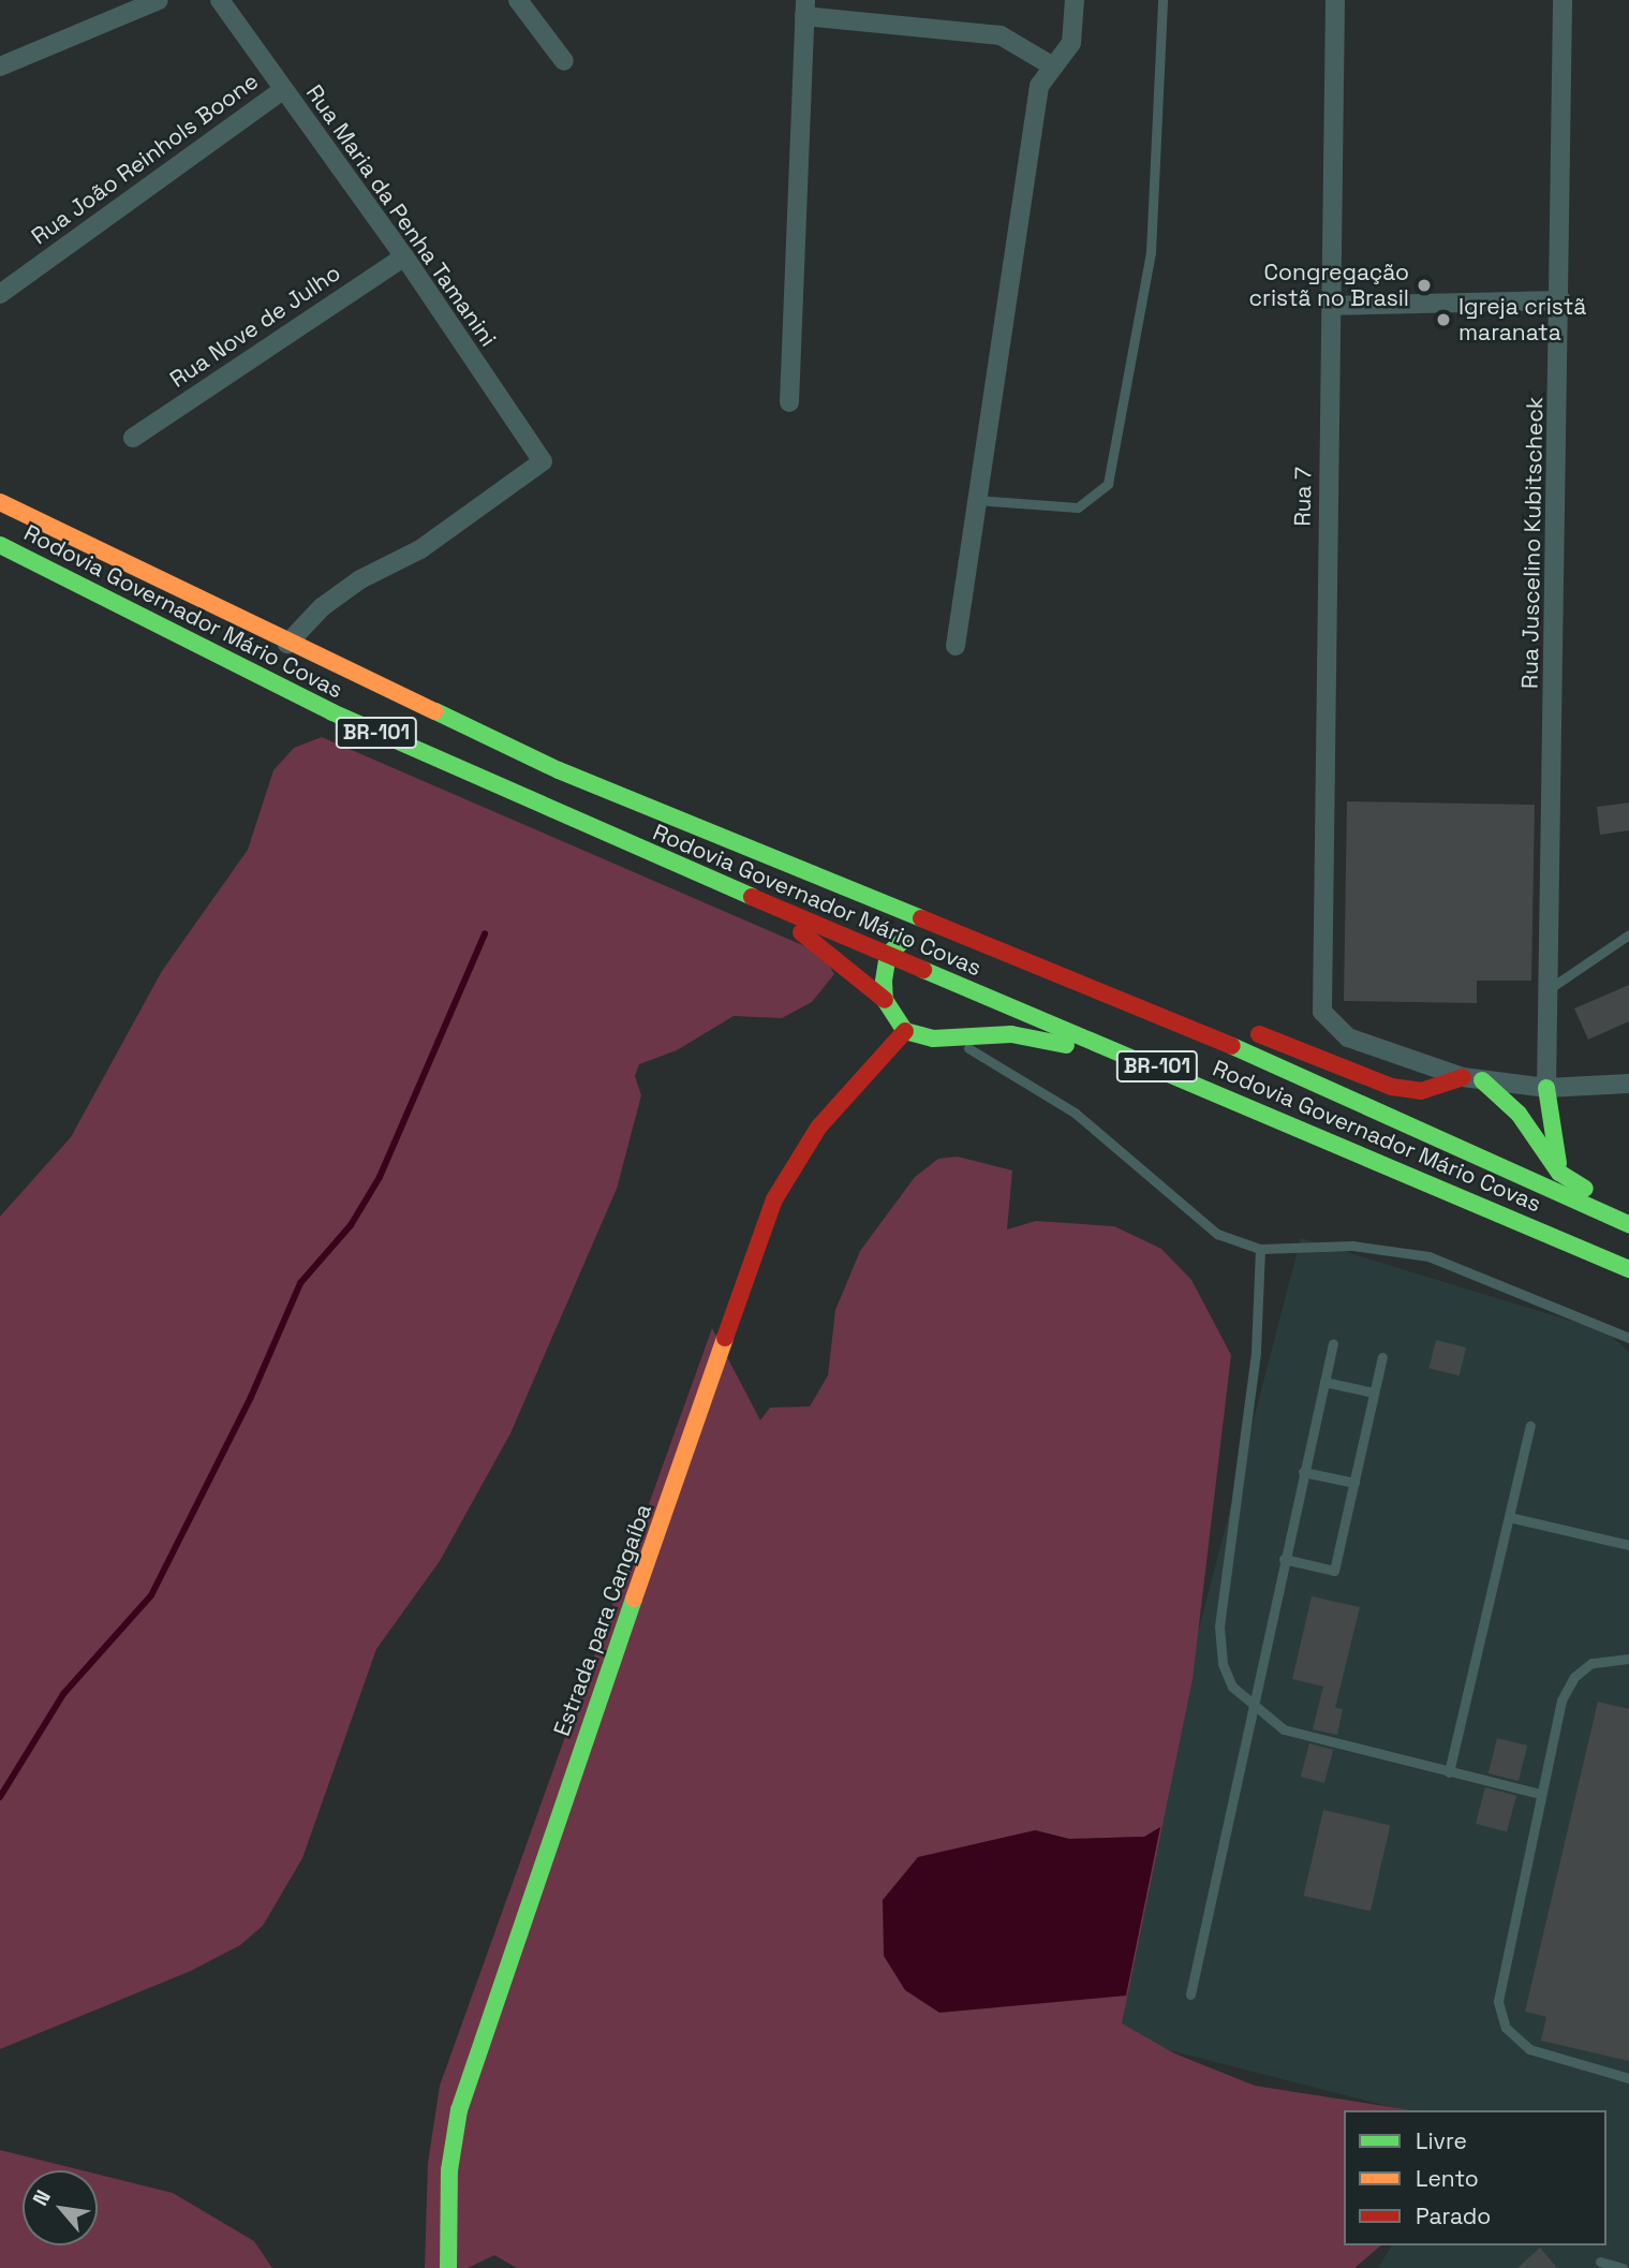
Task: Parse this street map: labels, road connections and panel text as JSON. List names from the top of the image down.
{
  "streets": {
    "main road": ["Rodovia Governador Mário Covas", "BR-101", "Estrada para Cangaíba"],
    "street": [
      "Rua João Reinhols Boone",
      "Rua Maria da Penha Tamanini",
      "Rua Nove de Julho",
      "Rua 7",
      "Rua Juscelino Kubitscheck"
    ]
  },
  "crossings": [
    ["Rua João Reinhols Boone", "Rua Maria da Penha Tamanini"],
    ["Rua Maria da Penha Tamanini", "Rua Nove de Julho"],
    ["Rua Maria da Penha Tamanini", "Rodovia Governador Mário Covas"]
  ],
  "places": ["Congregação cristã no Brasil", "Igreja cristã maranata"],
  "legend": ["Livre", "Lento", "Parado"],
  "north": "top left"
}
